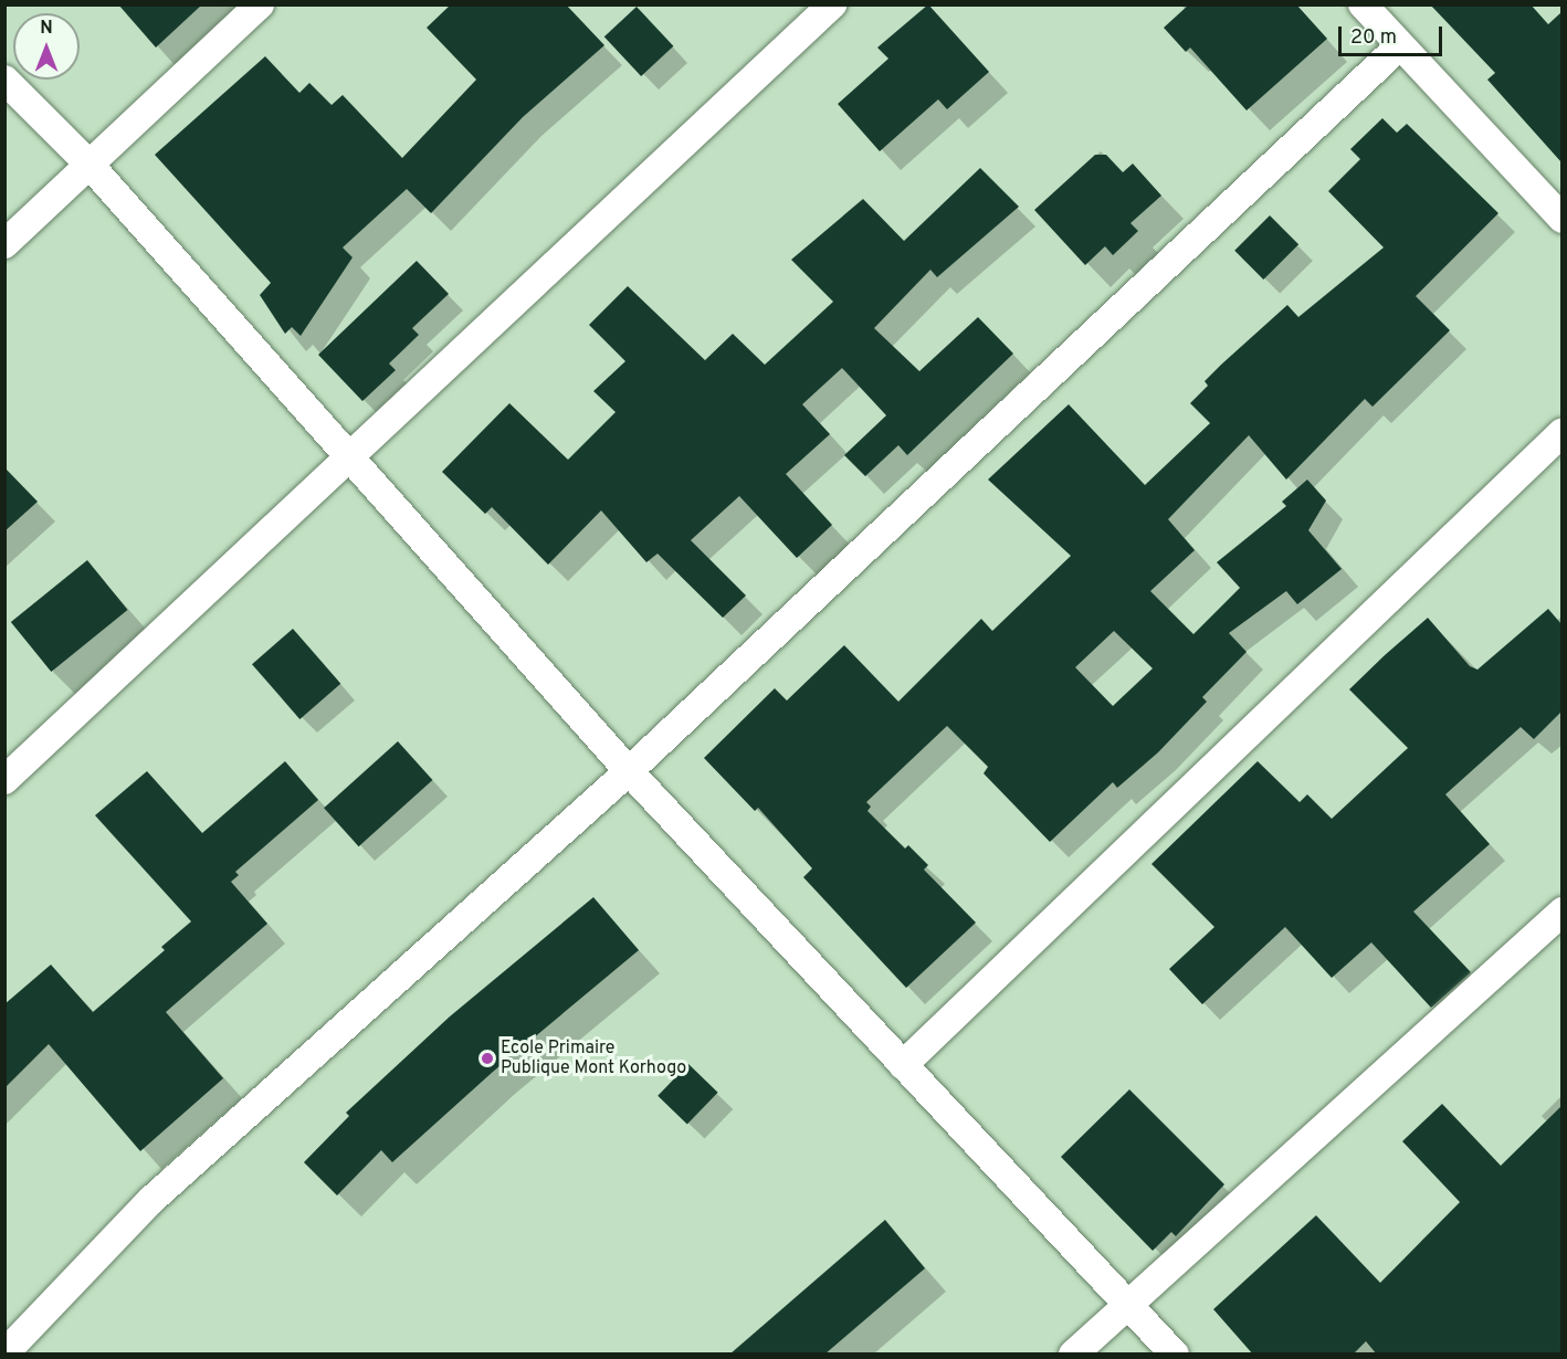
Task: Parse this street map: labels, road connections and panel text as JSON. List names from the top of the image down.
{
  "places": ["Ecole Primaire Publique Mont Korhogo"],
  "scale_bar": "20 m",
  "north": "top"
}
